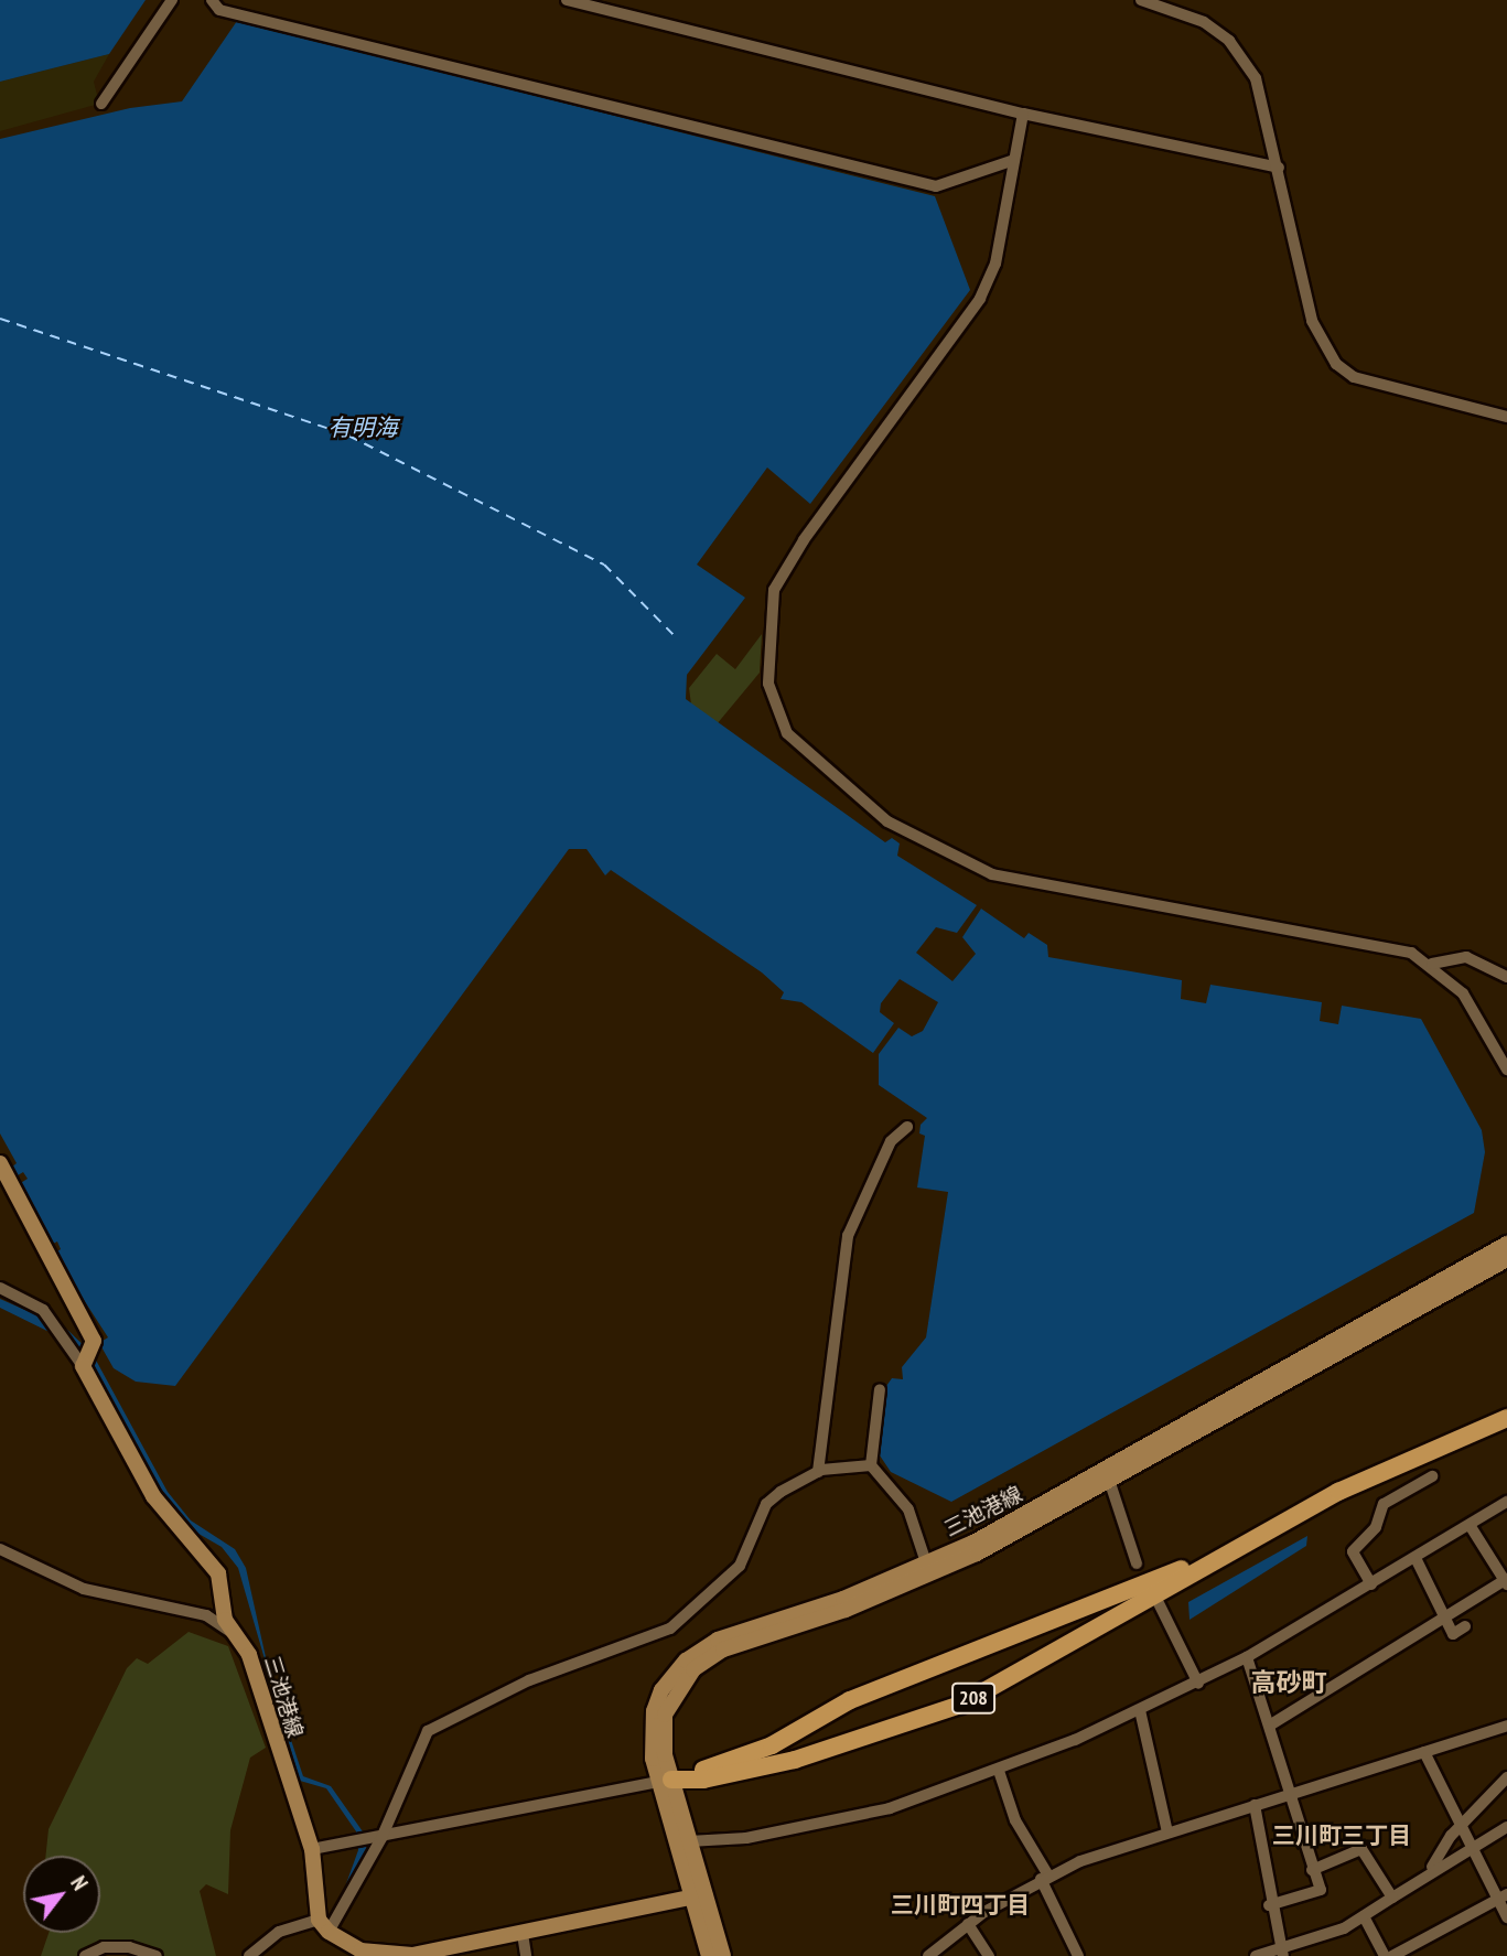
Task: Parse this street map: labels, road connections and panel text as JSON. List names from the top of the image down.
{
  "streets": {
    "highway": ["208"],
    "main road": ["三池港線"]
  },
  "crossings": [
    ["三池港線", "208"]
  ],
  "districts": ["高砂町", "三川町三丁目", "三川町四丁目"],
  "water": ["有明海"],
  "north": "top right"
}
